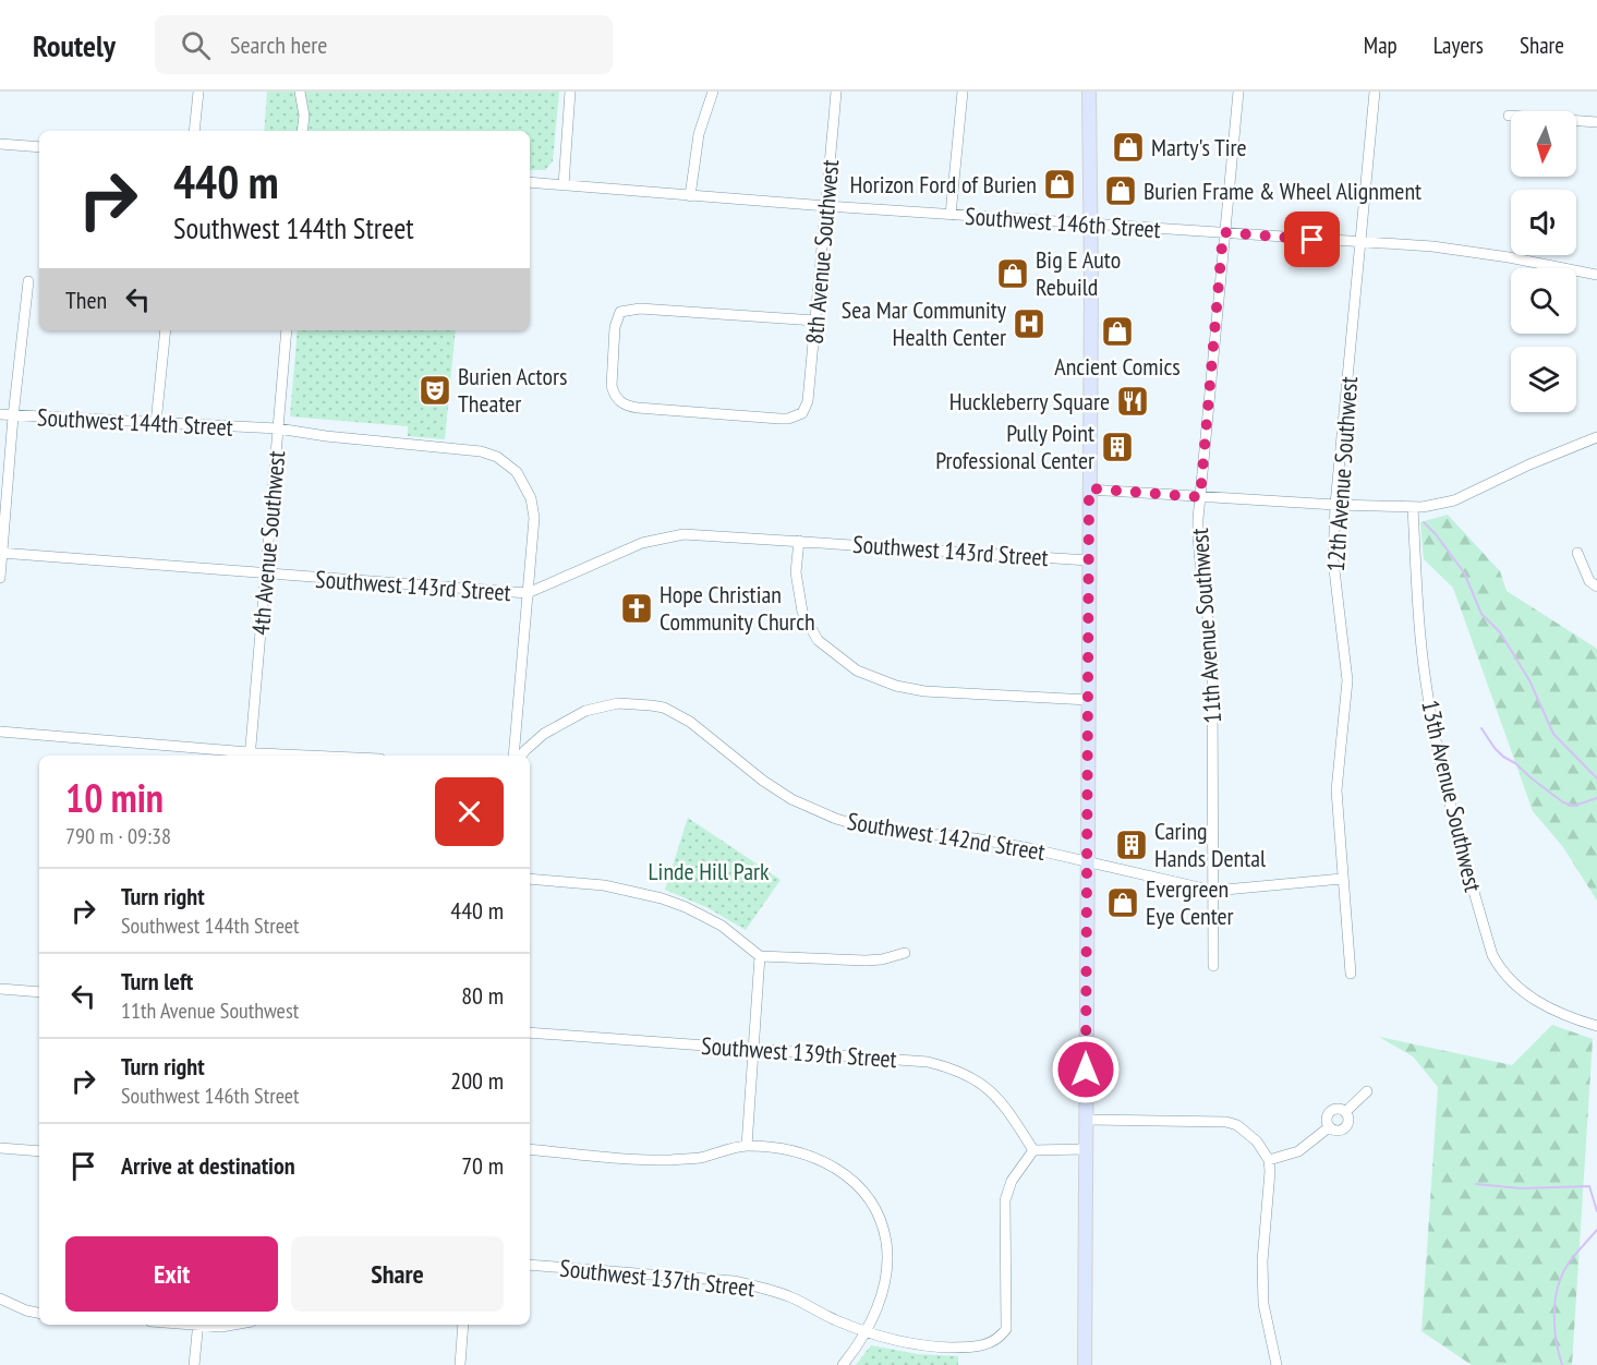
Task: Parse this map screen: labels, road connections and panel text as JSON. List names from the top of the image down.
{
  "streets": {
    "street": [
      "Southwest 146th Street",
      "8th Avenue Southwest",
      "Southwest 144th Street",
      "12th Avenue Southwest",
      "4th Avenue Southwest",
      "Southwest 143rd Street",
      "11th Avenue Southwest",
      "13th Avenue Southwest",
      "Southwest 142nd Street",
      "Southwest 139th Street",
      "Southwest 137th Street"
    ]
  },
  "crossings": [
    ["Southwest 146th Street", "8th Avenue Southwest"],
    ["Southwest 146th Street", "12th Avenue Southwest"],
    ["Southwest 146th Street", "11th Avenue Southwest"],
    ["Southwest 144th Street", "4th Avenue Southwest"],
    ["Southwest 144th Street", "Southwest 143rd Street"],
    ["12th Avenue Southwest", "Southwest 142nd Street"],
    ["4th Avenue Southwest", "Southwest 143rd Street"],
    ["11th Avenue Southwest", "Southwest 142nd Street"],
    ["Southwest 139th Street", "Southwest 137th Street"]
  ],
  "parks": ["Linde Hill Park"],
  "places": {
    "shop": [
      "Marty's Tire",
      "Horizon Ford of Burien",
      "Burien Frame & Wheel Alignment",
      "Big E Auto Rebuild",
      "Ancient Comics",
      "Evergreen Eye Center"
    ],
    "hospital": ["Sea Mar Community Health Center"],
    "theatre": ["Burien Actors Theater"],
    "restaurant": ["Huckleberry Square"],
    "building": ["Pully Point Professional Center", "Caring Hands Dental"],
    "church": ["Hope Christian Community Church"]
  },
  "north": "bottom",
  "page": {
    "header": "Routely",
    "search": "Search here",
    "nav": ["Map", "Layers", "Share"],
    "turn": ["440 m", "Southwest 144th Street"],
    "then": "Then",
    "heading": ["10 min", "790 m · 09:38"],
    "list": [
      {
        "name": "Turn right",
        "note": "Southwest 144th Street",
        "value": "440 m"
      },
      {
        "name": "Turn left",
        "note": "11th Avenue Southwest",
        "value": "80 m"
      },
      {
        "name": "Turn right",
        "note": "Southwest 146th Street",
        "value": "200 m"
      },
      {
        "name": "Arrive at destination",
        "value": "70 m"
      }
    ],
    "buttons": ["Exit", "Share"]
  }
}
